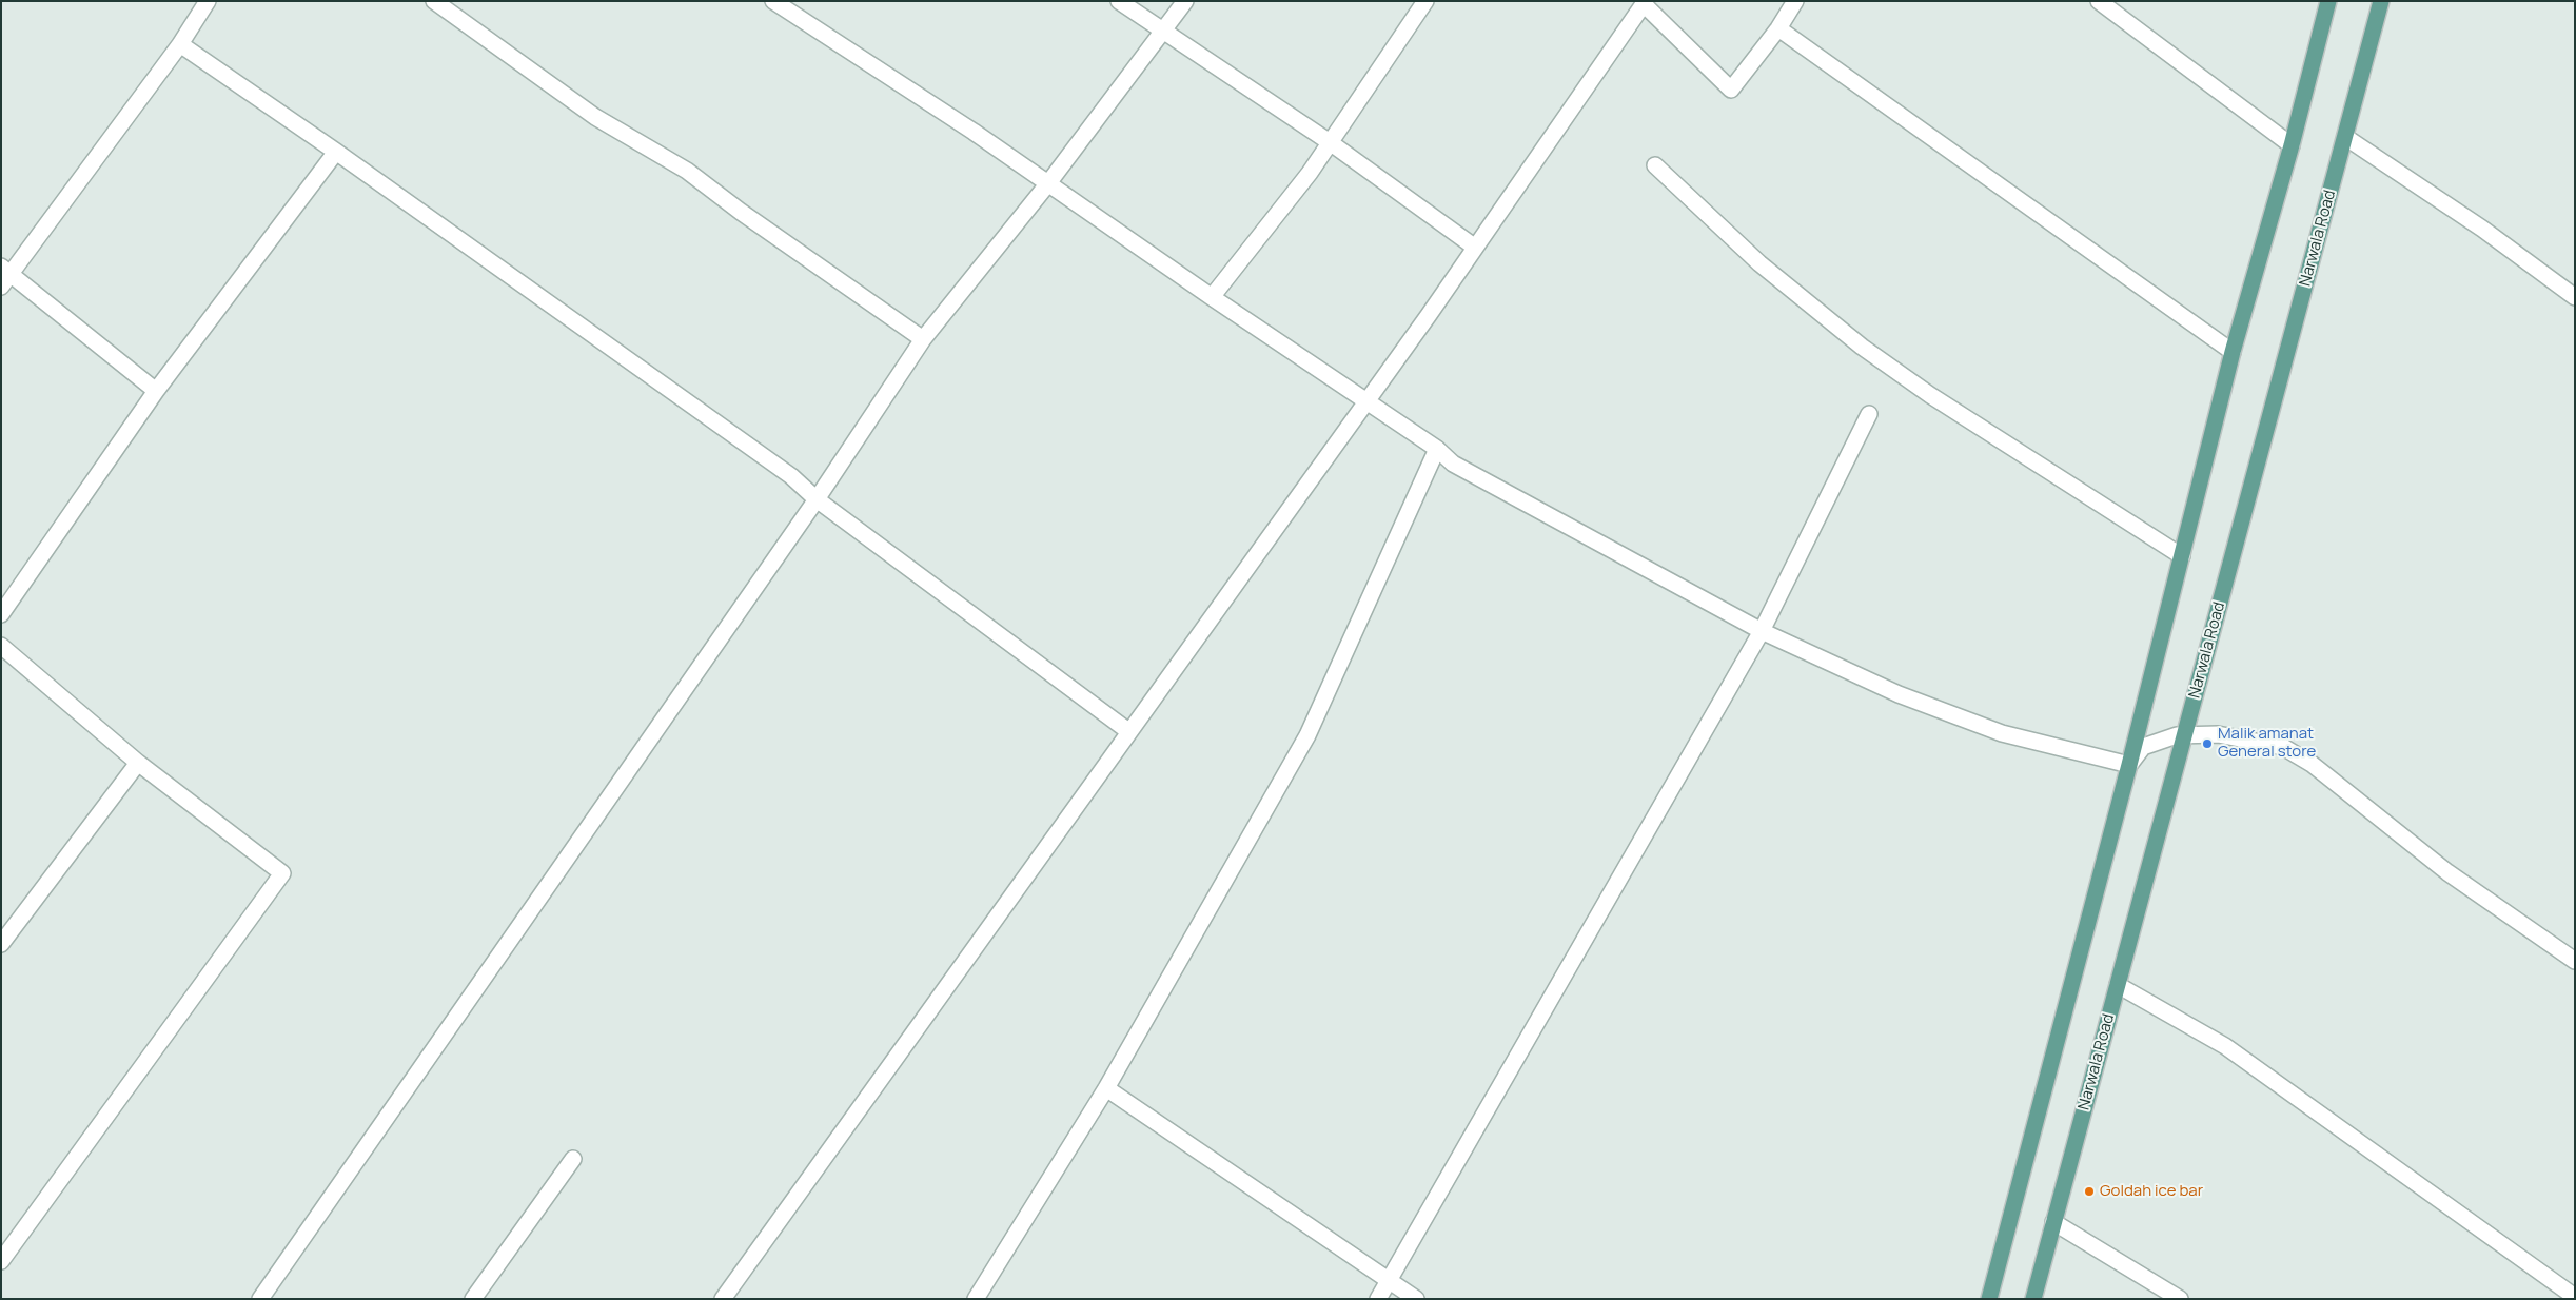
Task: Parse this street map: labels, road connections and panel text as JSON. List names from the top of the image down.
{
  "streets": {
    "main road": ["Narwala Road"]
  },
  "places": ["Malik amanat General store", "Goldah ice bar"]
}
